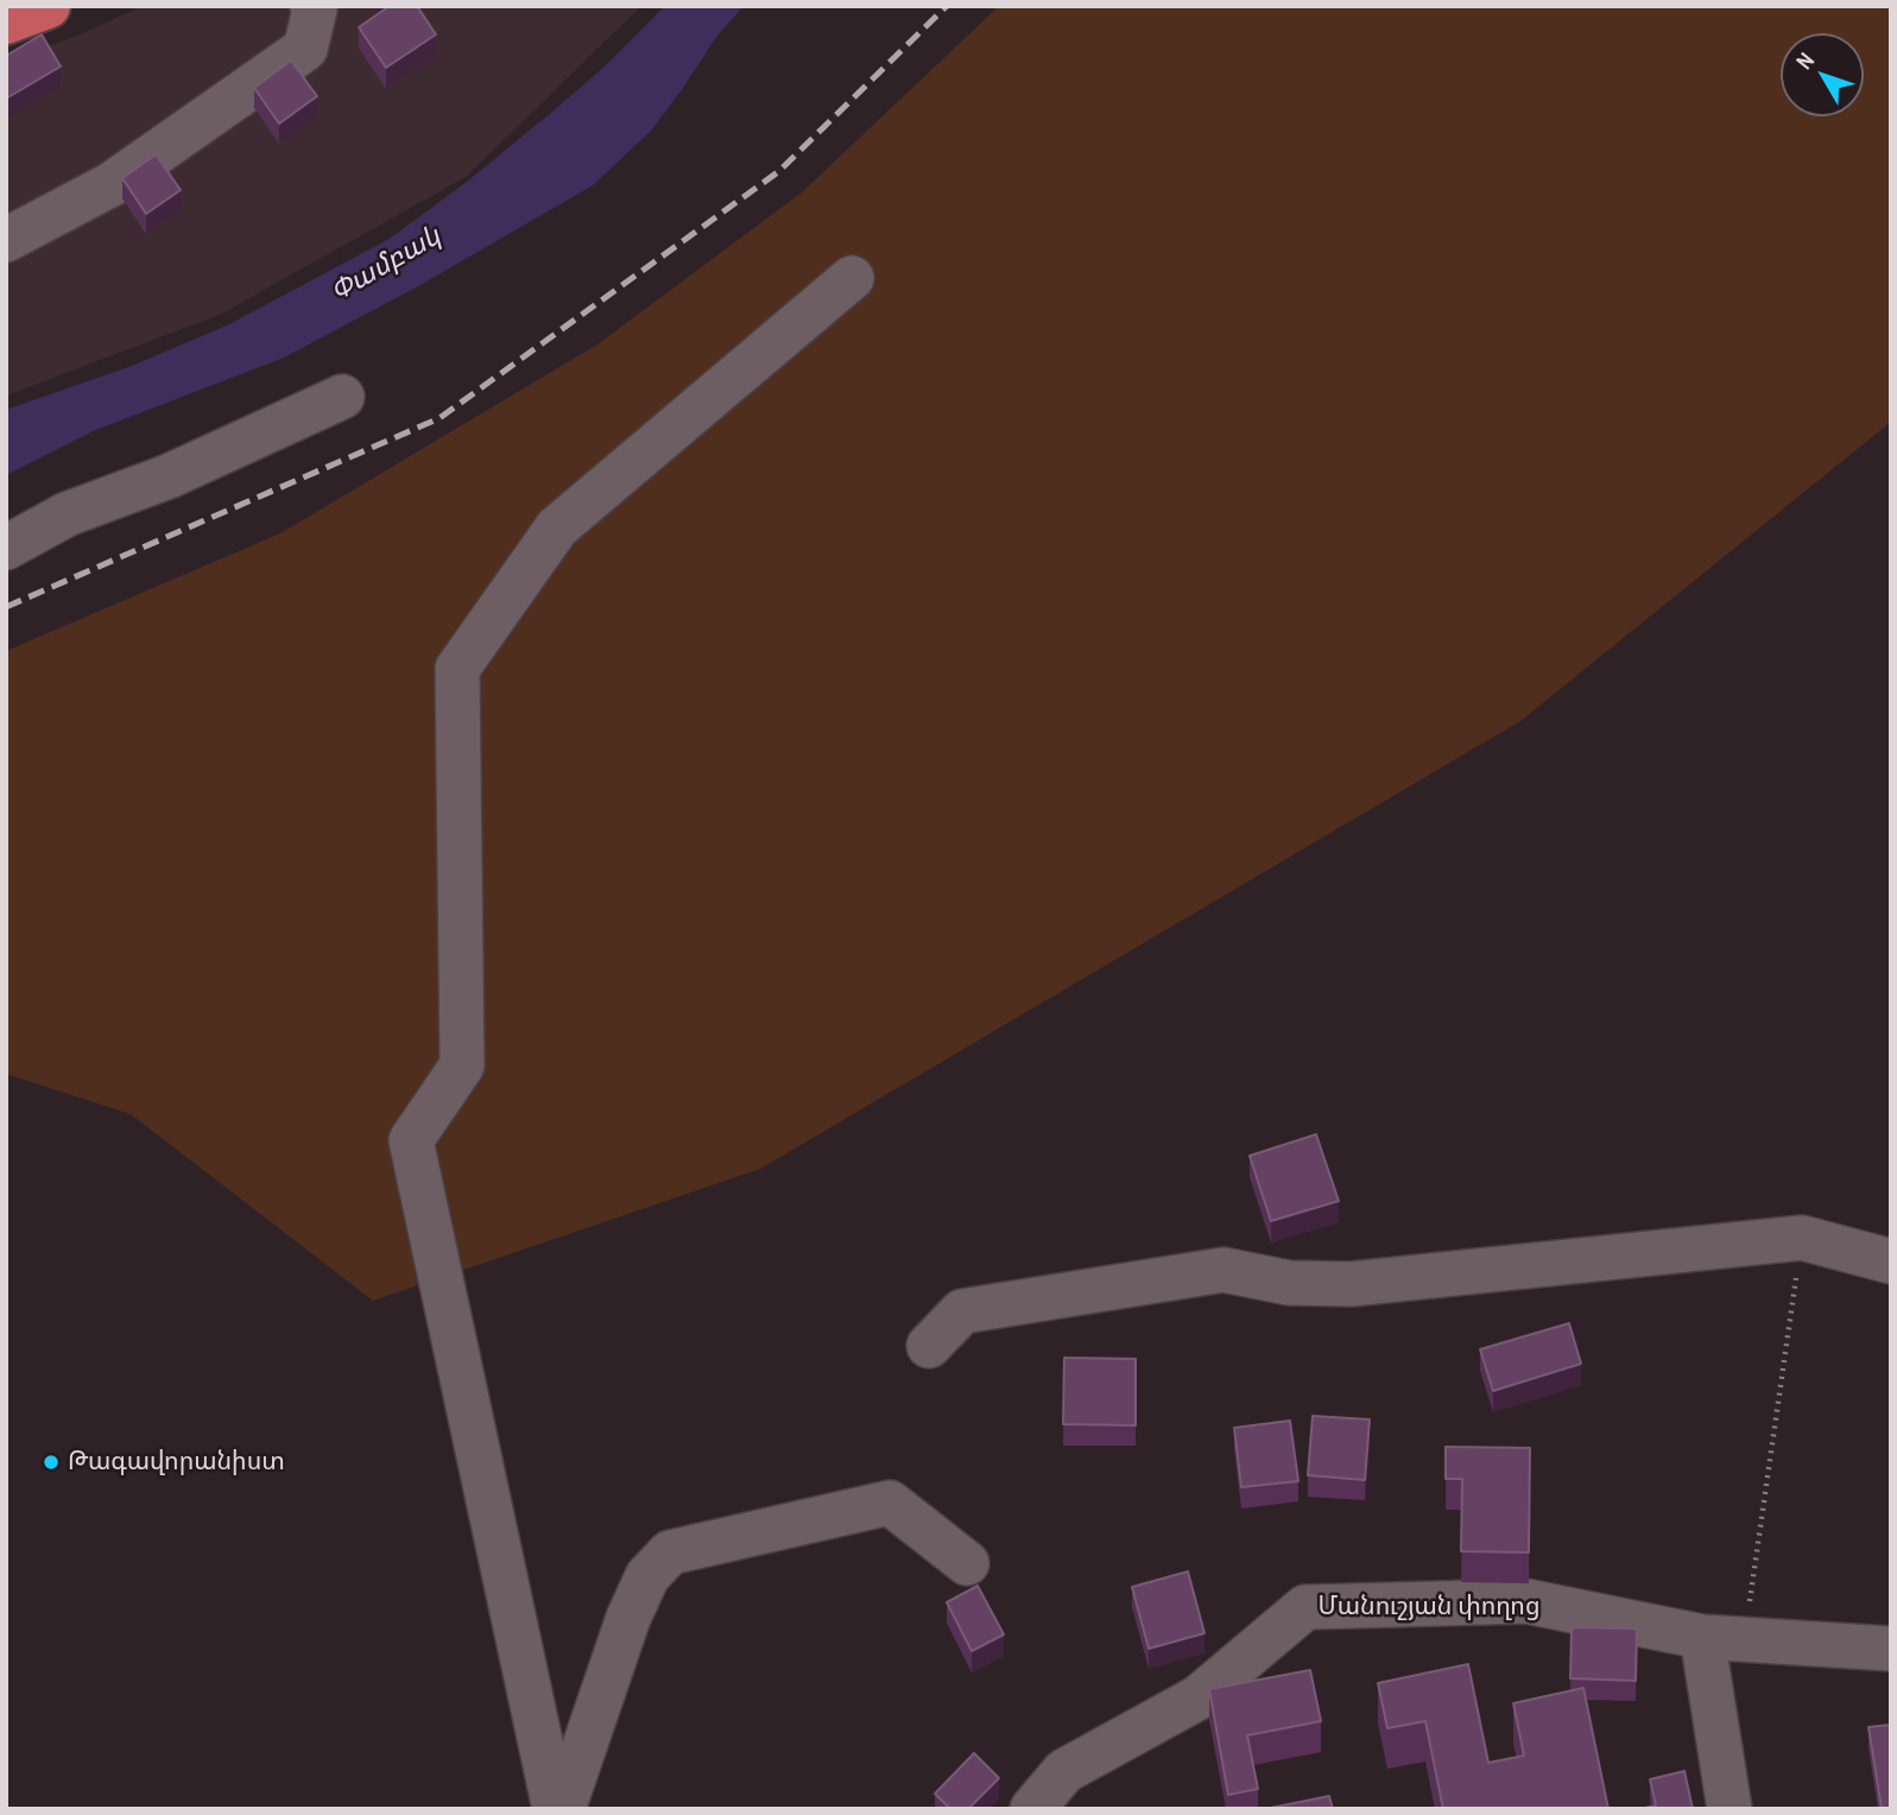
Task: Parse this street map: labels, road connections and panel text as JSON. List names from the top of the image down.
{
  "streets": {
    "street": ["Մանուշյան փողոց"]
  },
  "water": ["Փամբակ"],
  "places": ["Թագավորանիստ"],
  "north": "top left"
}
